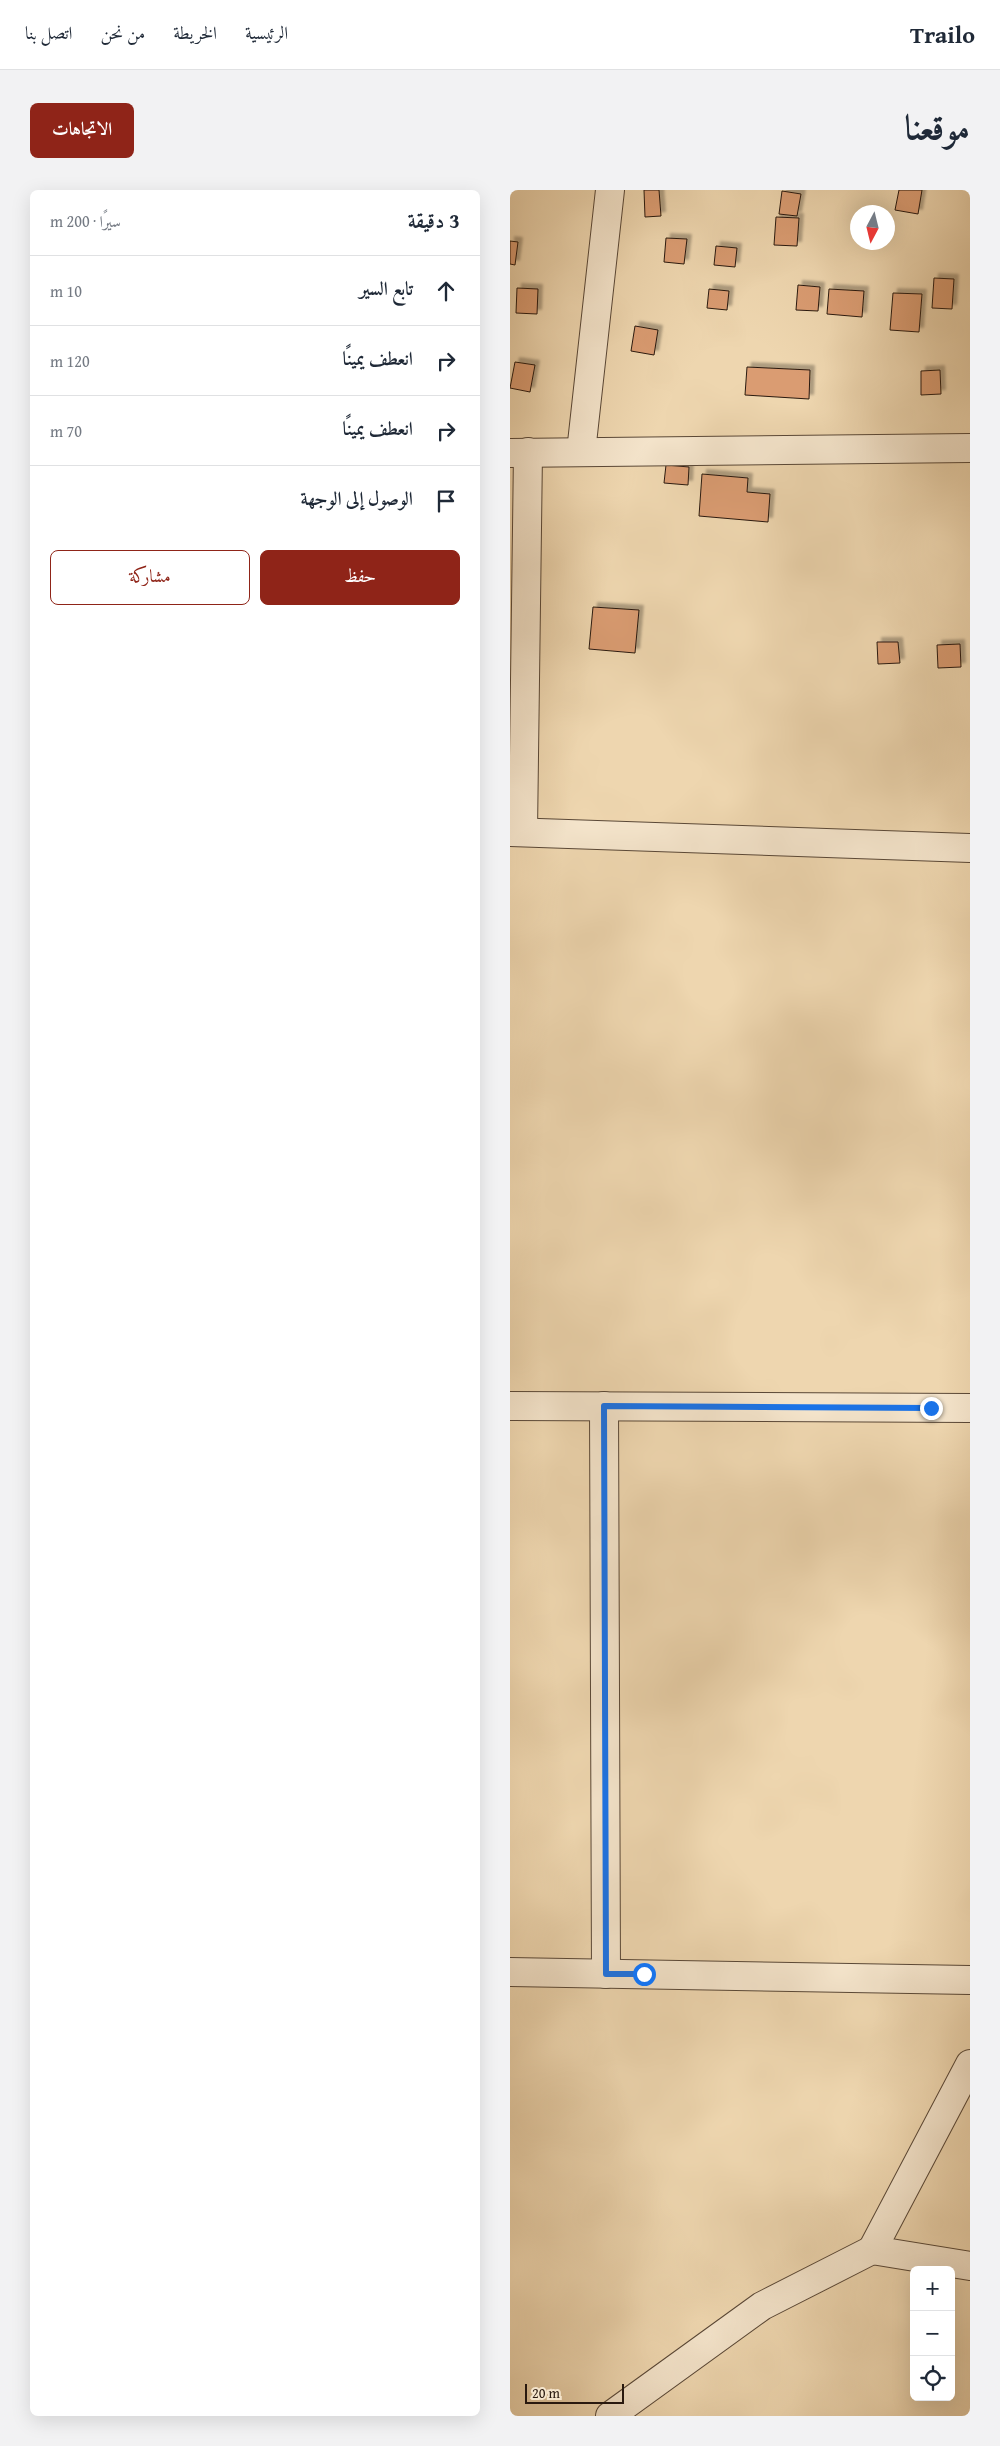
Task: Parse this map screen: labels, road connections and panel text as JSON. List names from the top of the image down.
{
  "scale_bar": "20 m",
  "north": "bottom",
  "page": {
    "header": "Trailo",
    "nav": [
      "الرئيسية",
      "الخريطة",
      "من نحن",
      "اتصل بنا"
    ],
    "title": "موقعنا",
    "buttons": [
      "الاتجاهات",
      ["حفظ", "مشاركة"]
    ],
    "heading": ["3 دقيقة", "سيرًا · 200 m"],
    "list": [
      ["تابع السير", "10 m"],
      ["انعطف يمينًا", "120 m"],
      ["انعطف يمينًا", "70 m"],
      "الوصول إلى الوجهة"
    ],
    "map_buttons": ["+", "−"],
    "scale": "20 m"
  }
}
